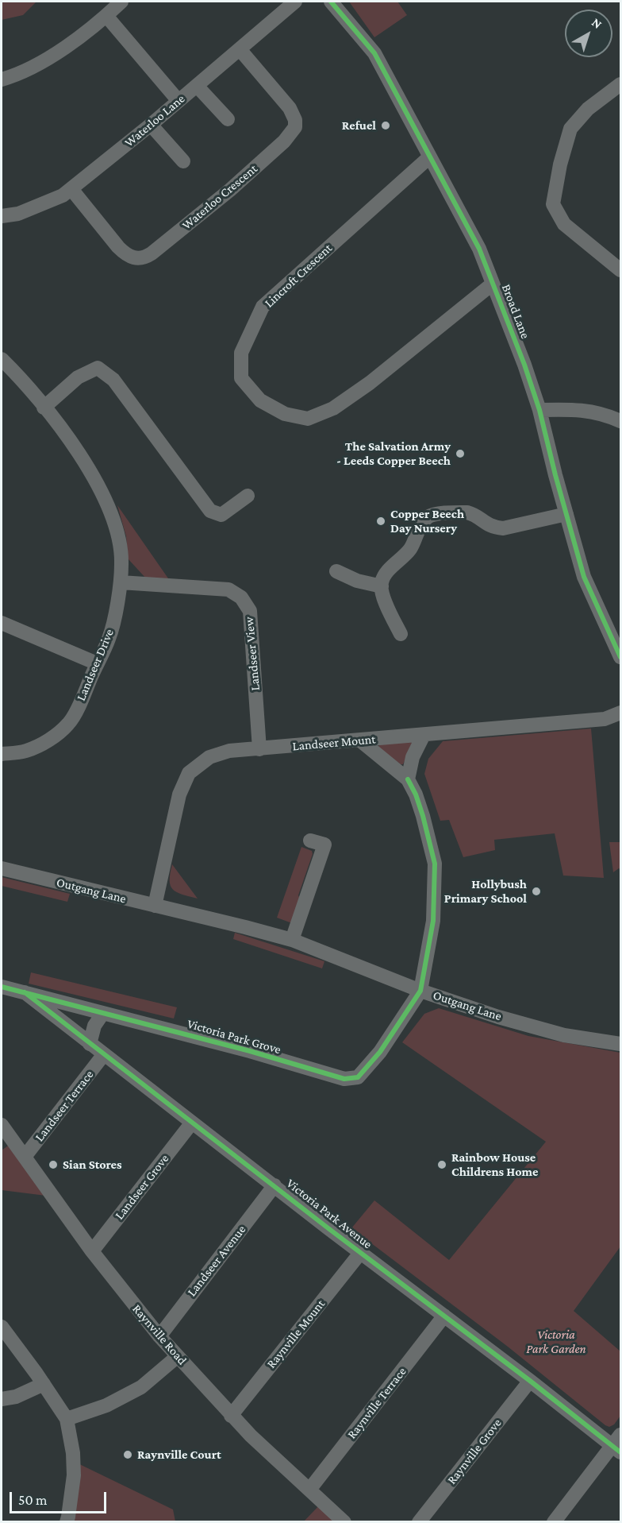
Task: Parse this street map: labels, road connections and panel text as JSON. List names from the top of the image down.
{
  "streets": {
    "street": [
      "Waterloo Lane",
      "Waterloo Crescent",
      "Lincroft Crescent",
      "Broad Lane",
      "Landseer View",
      "Landseer Drive",
      "Landseer Mount",
      "Outgang Lane",
      "Victoria Park Grove",
      "Landseer Terrace",
      "Landseer Grove",
      "Victoria Park Avenue",
      "Landseer Avenue",
      "Raynville Mount",
      "Raynville Road",
      "Raynville Terrace",
      "Raynville Grove"
    ]
  },
  "crossings": [
    ["Waterloo Lane", "Waterloo Crescent"],
    ["Lincroft Crescent", "Broad Lane"],
    ["Landseer View", "Landseer Drive"],
    ["Landseer View", "Landseer Mount"],
    ["Landseer Mount", "Outgang Lane"],
    ["Outgang Lane", "Victoria Park Grove"],
    ["Victoria Park Grove", "Victoria Park Avenue"],
    ["Landseer Terrace", "Victoria Park Avenue"],
    ["Landseer Terrace", "Raynville Road"],
    ["Landseer Grove", "Victoria Park Avenue"],
    ["Landseer Grove", "Raynville Road"],
    ["Victoria Park Avenue", "Landseer Avenue"],
    ["Victoria Park Avenue", "Raynville Mount"],
    ["Victoria Park Avenue", "Raynville Terrace"],
    ["Victoria Park Avenue", "Raynville Grove"],
    ["Landseer Avenue", "Raynville Road"],
    ["Raynville Mount", "Raynville Road"],
    ["Raynville Road", "Raynville Terrace"]
  ],
  "parks": ["Victoria Park Garden"],
  "places": [
    "Refuel",
    "The Salvation Army - Leeds Copper Beech",
    "Copper Beech Day Nursery",
    "Hollybush Primary School",
    "Sian Stores",
    "Rainbow House Childrens Home",
    "Raynville Court"
  ],
  "scale_bar": "50 m",
  "north": "top right"
}
